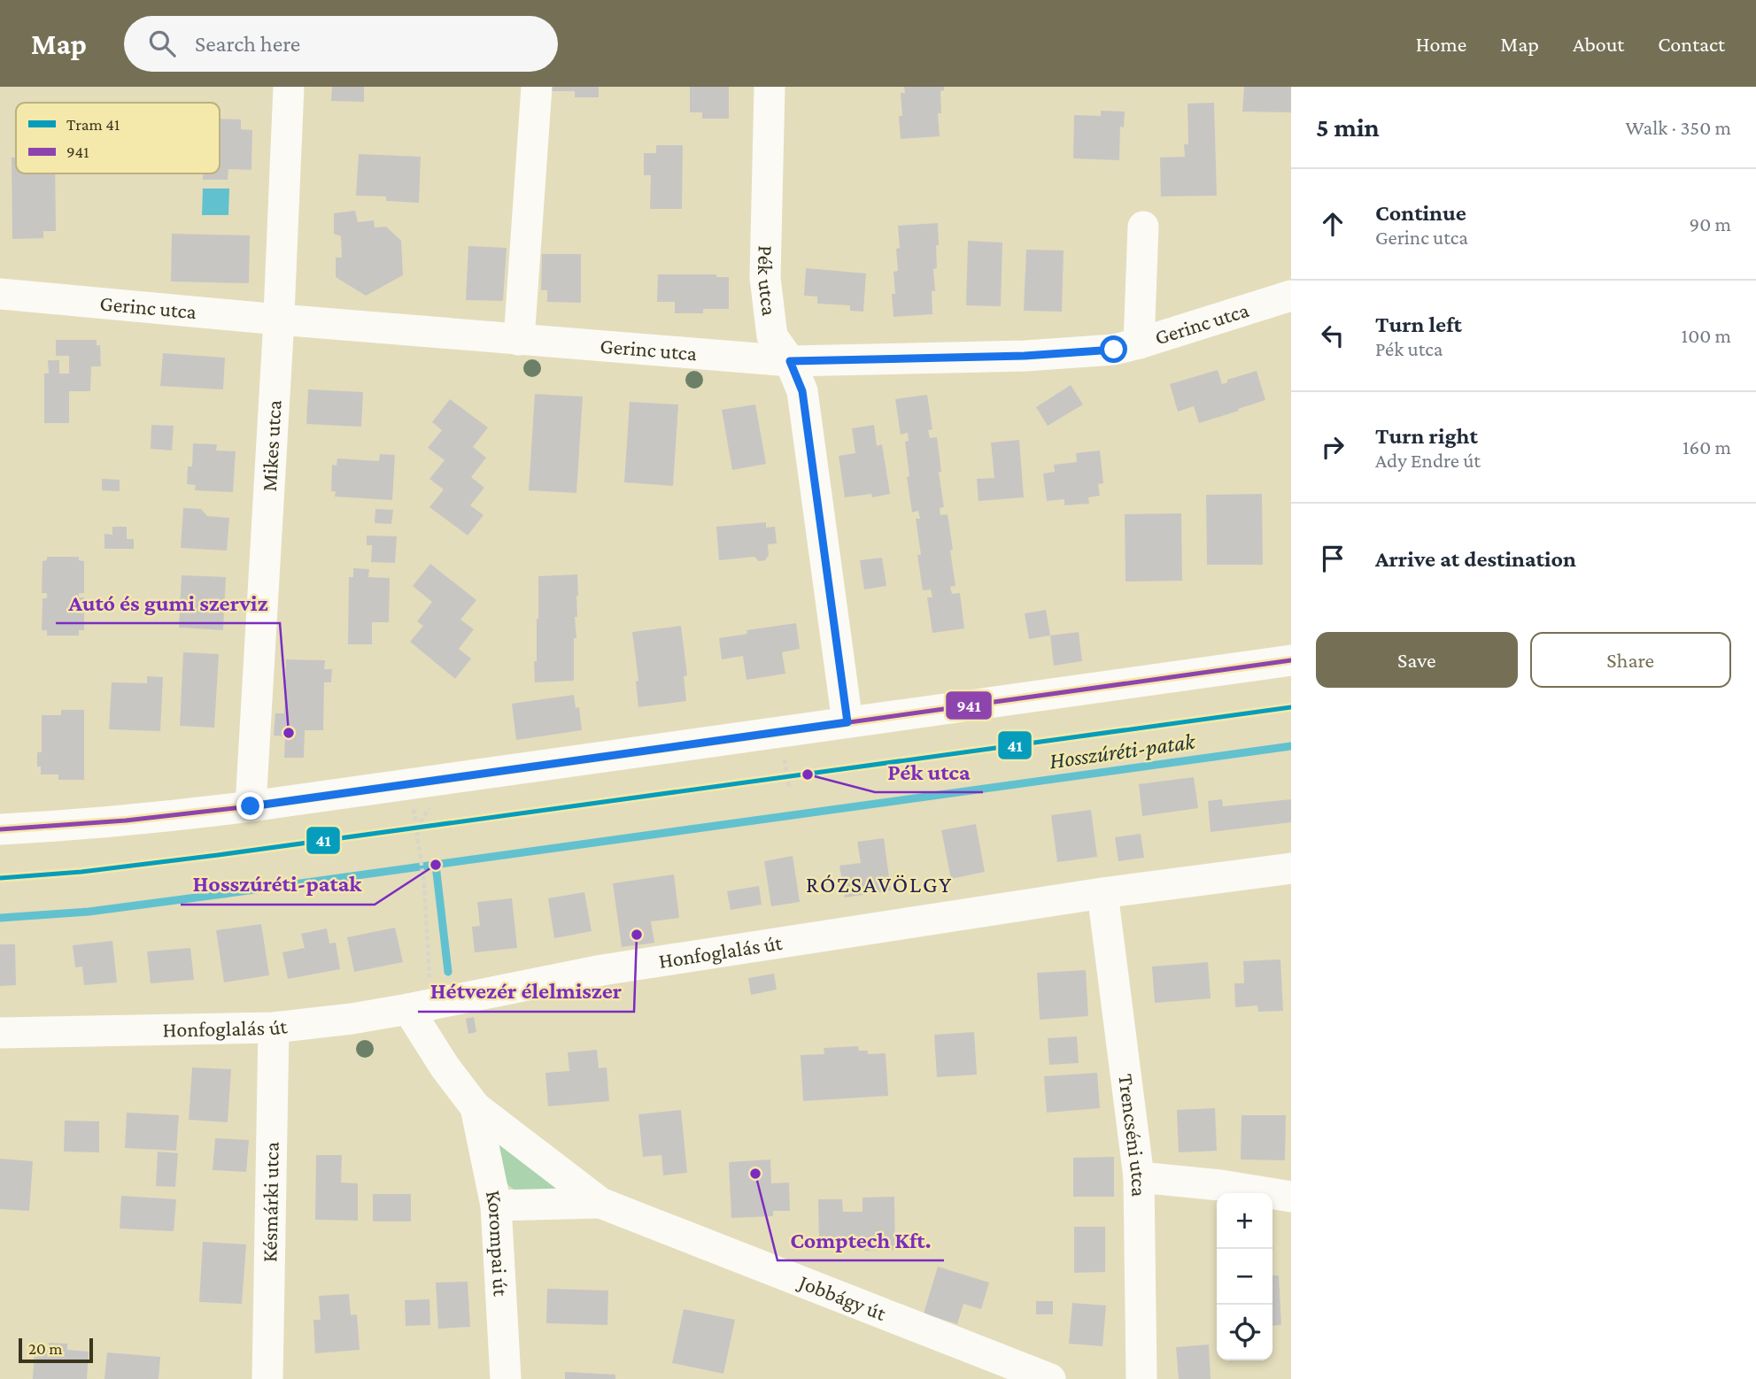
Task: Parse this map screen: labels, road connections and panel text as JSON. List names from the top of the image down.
{
  "streets": {
    "street": [
      "Pék utca",
      "Gerinc utca",
      "Mikes utca",
      "Honfoglalás út",
      "Trencséni utca",
      "Késmárki utca",
      "Korompai út",
      "Jobbágy út"
    ]
  },
  "crossings": [
    ["Pék utca", "Gerinc utca"],
    ["Gerinc utca", "Mikes utca"],
    ["Honfoglalás út", "Trencséni utca"],
    ["Honfoglalás út", "Késmárki utca"],
    ["Honfoglalás út", "Jobbágy út"],
    ["Korompai út", "Jobbágy út"]
  ],
  "districts": ["RÓZSAVÖLGY"],
  "water": ["Hosszúréti-patak"],
  "places": [
    "Autó és gumi szerviz",
    "Pék utca",
    "Hosszúréti-patak",
    "Hétvezér élelmiszer",
    "Comptech Kft."
  ],
  "lines": ["transit line 941", "tram line 41"],
  "legend": ["Tram 41", "941"],
  "scale_bar": "20 m",
  "page": {
    "header": "Map",
    "search": "Search here",
    "nav": [
      "Home",
      "Map",
      "About",
      "Contact"
    ],
    "heading": ["5 min", "Walk · 350 m"],
    "list": [
      ["Continue", "Gerinc utca", "90 m"],
      ["Turn left", "Pék utca", "100 m"],
      ["Turn right", "Ady Endre út", "160 m"],
      "Arrive at destination"
    ],
    "buttons": ["Save", "Share"],
    "map_buttons": ["+", "−"],
    "scale": "20 m"
  }
}
